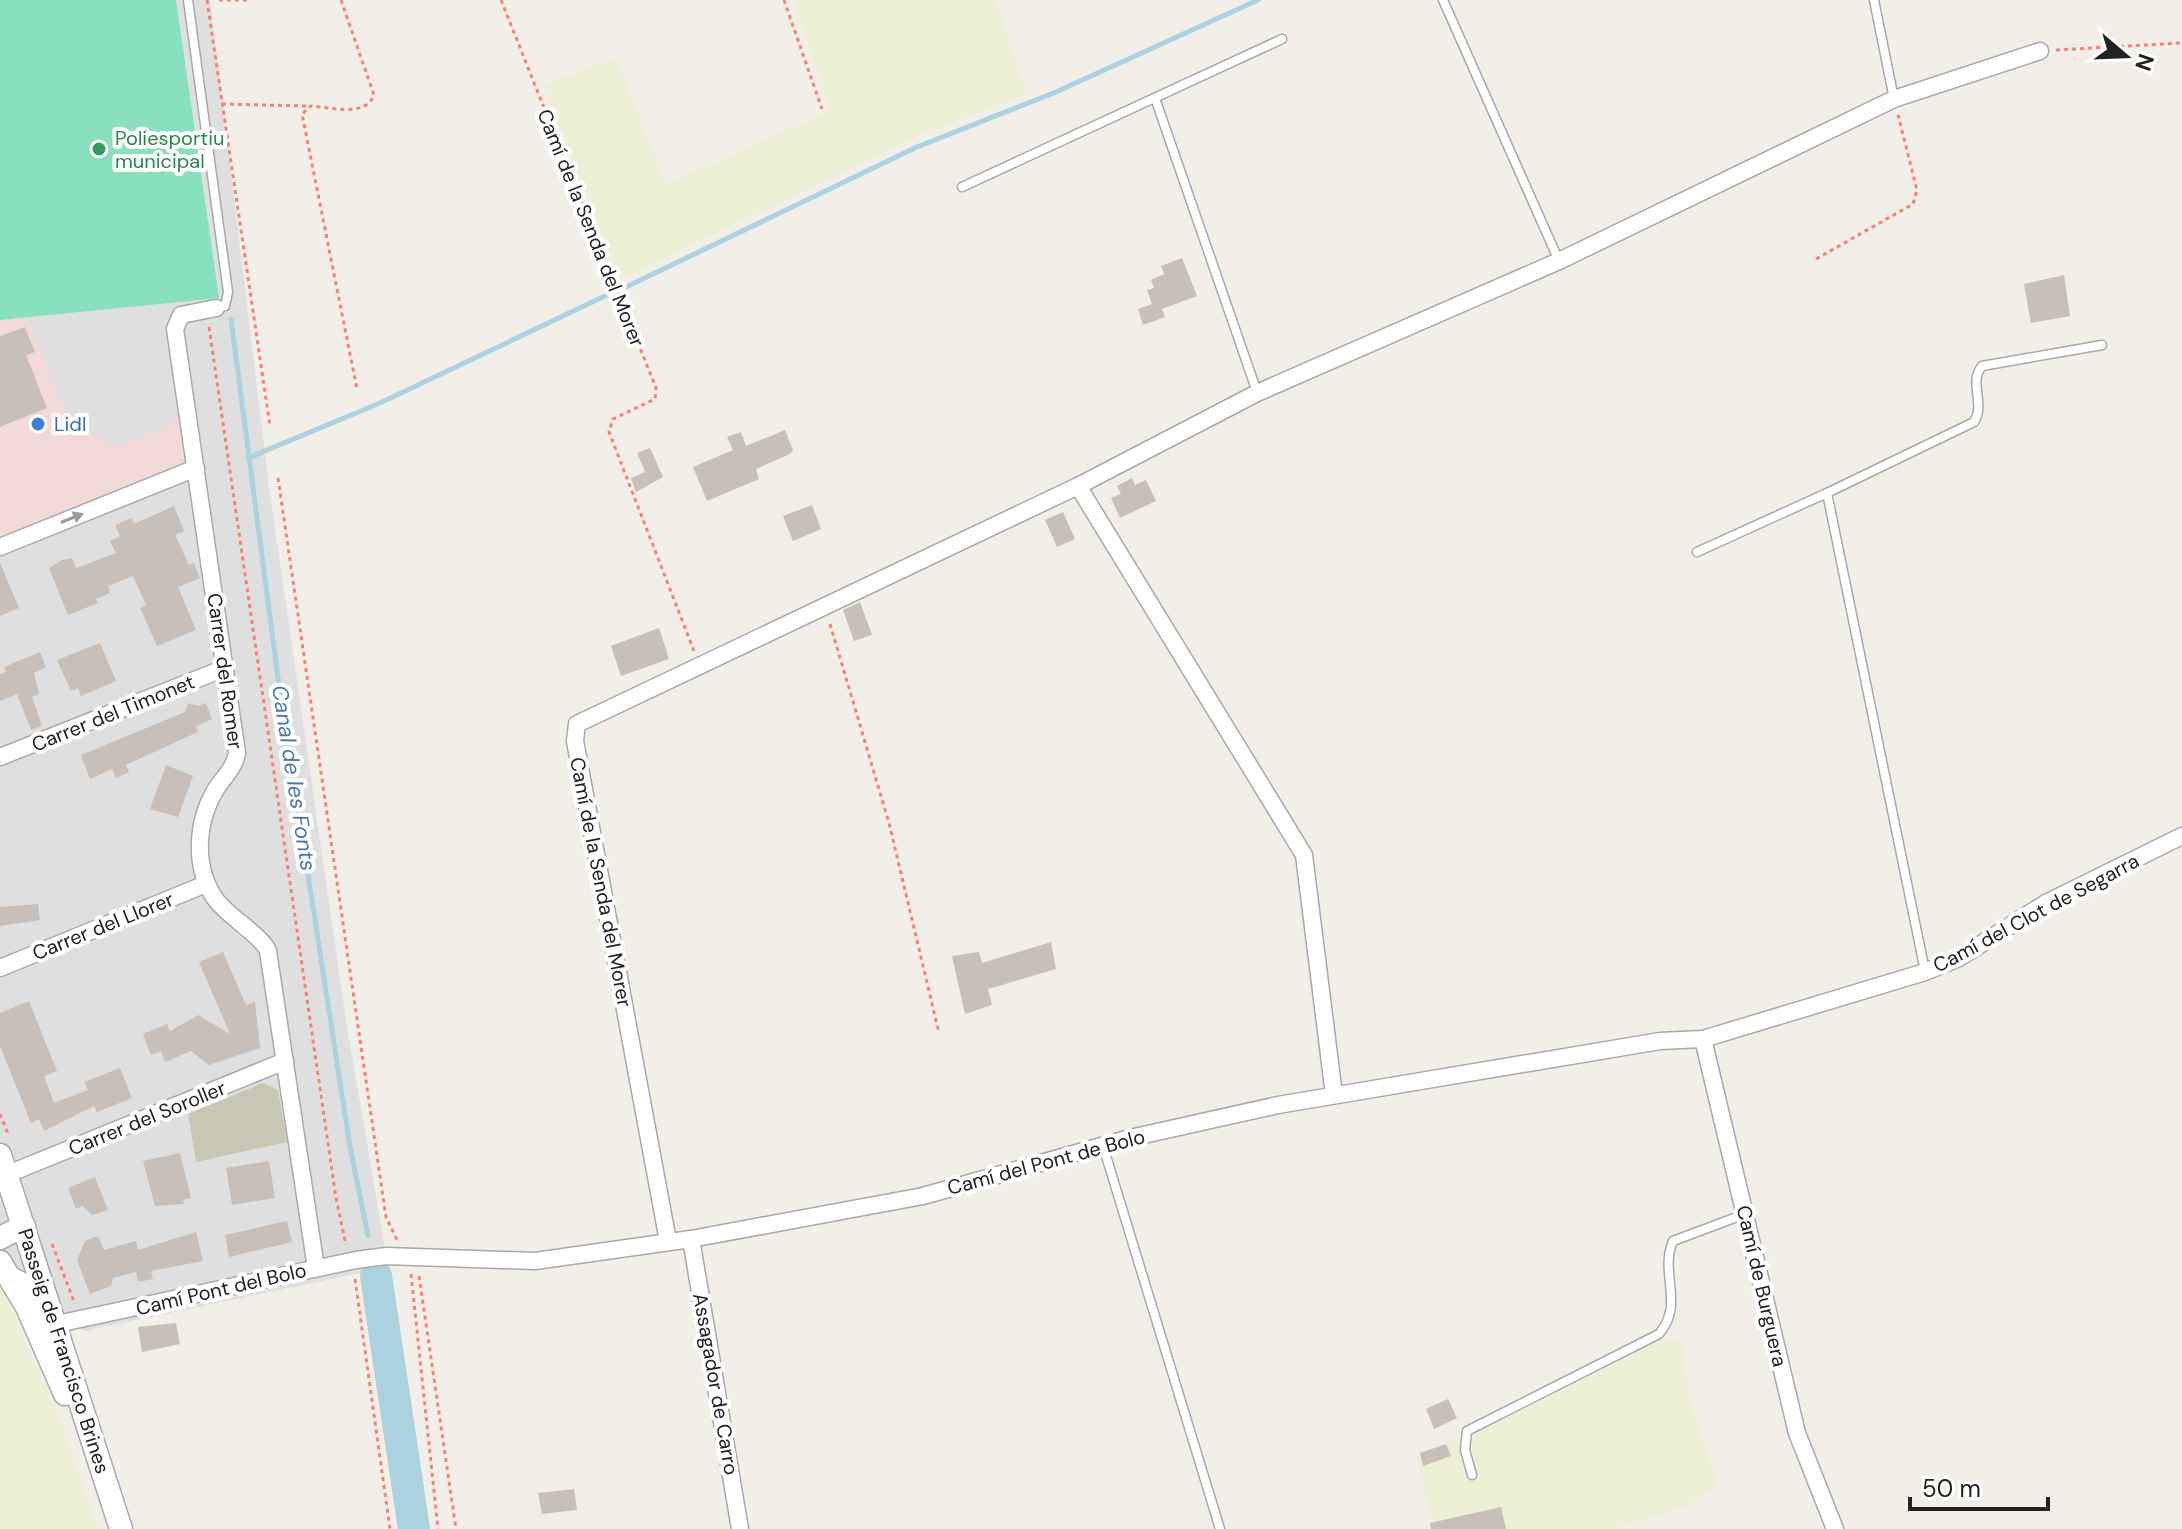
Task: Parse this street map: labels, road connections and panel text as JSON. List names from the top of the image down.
{
  "streets": {
    "street": [
      "Camí de la Senda del Morer",
      "Carrer del Romer",
      "Carrer del Timonet",
      "Camí del Clot de Segarra",
      "Carrer del Llorer",
      "Carrer del Soroller",
      "Camí del Pont de Bolo",
      "Camí de Burguera",
      "Camí Pont del Bolo",
      "Passeig de Francisco Brines",
      "Assagador de Carro"
    ]
  },
  "crossings": [
    ["Camí de la Senda del Morer", "Camí del Pont de Bolo"],
    ["Carrer del Romer", "Carrer del Timonet"],
    ["Carrer del Romer", "Carrer del Llorer"],
    ["Carrer del Romer", "Carrer del Soroller"],
    ["Carrer del Romer", "Camí Pont del Bolo"],
    ["Camí del Clot de Segarra", "Camí del Pont de Bolo"],
    ["Camí del Clot de Segarra", "Camí de Burguera"],
    ["Carrer del Soroller", "Passeig de Francisco Brines"],
    ["Camí del Pont de Bolo", "Camí de Burguera"],
    ["Camí del Pont de Bolo", "Camí Pont del Bolo"],
    ["Camí del Pont de Bolo", "Assagador de Carro"],
    ["Camí Pont del Bolo", "Passeig de Francisco Brines"]
  ],
  "water": ["Canal de les Fonts"],
  "places": ["Poliesportiu municipal", "Lidl"],
  "scale_bar": "50 m",
  "north": "right"
}
